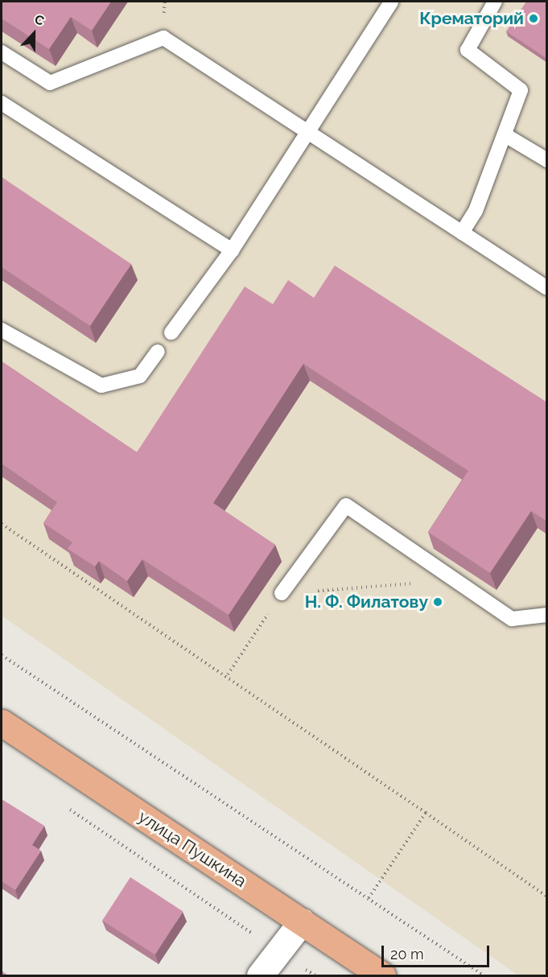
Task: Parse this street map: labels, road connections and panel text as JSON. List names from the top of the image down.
{
  "streets": {
    "main road": ["улица Пушкина"]
  },
  "places": ["Крематорий", "Н. Ф. Филатову"],
  "scale_bar": "20 m",
  "north": "top"
}
